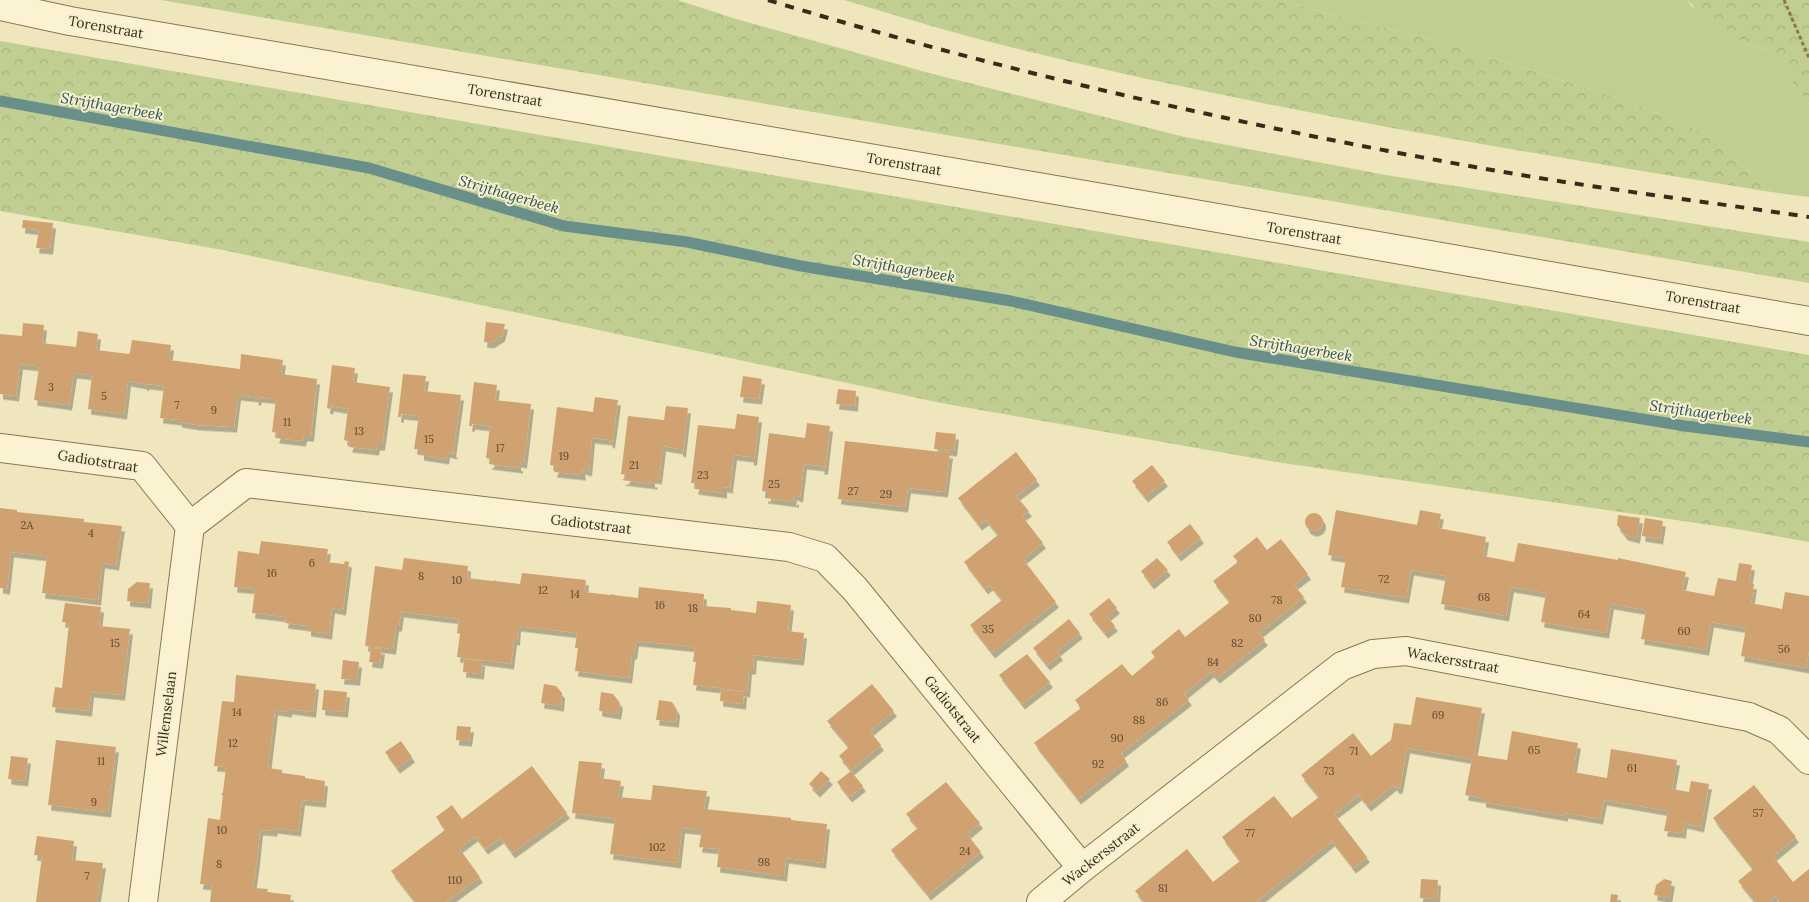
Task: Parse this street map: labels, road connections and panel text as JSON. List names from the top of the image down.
{
  "streets": {
    "street": [
      "Torenstraat",
      "Gadiotstraat",
      "Wackersstraat",
      "Willemselaan"
    ]
  },
  "crossings": [
    ["Gadiotstraat", "Wackersstraat"],
    ["Gadiotstraat", "Willemselaan"]
  ],
  "water": ["Strijthagerbeek"],
  "house_numbers": [
    "3",
    "5",
    "7",
    "9",
    "11",
    "13",
    "15",
    "17",
    "19",
    "21",
    "23",
    "25",
    "27",
    "29",
    "2A",
    "4",
    "6",
    "16",
    "8",
    "72",
    "10",
    "12",
    "14",
    "68",
    "78",
    "16",
    "18",
    "64",
    "80",
    "35",
    "60",
    "15",
    "82",
    "56",
    "84",
    "86",
    "14",
    "69",
    "88",
    "90",
    "12",
    "65",
    "71",
    "11",
    "92",
    "61",
    "73",
    "9",
    "57",
    "10",
    "77",
    "102",
    "24",
    "98",
    "8",
    "7",
    "110",
    "81"
  ]
}
